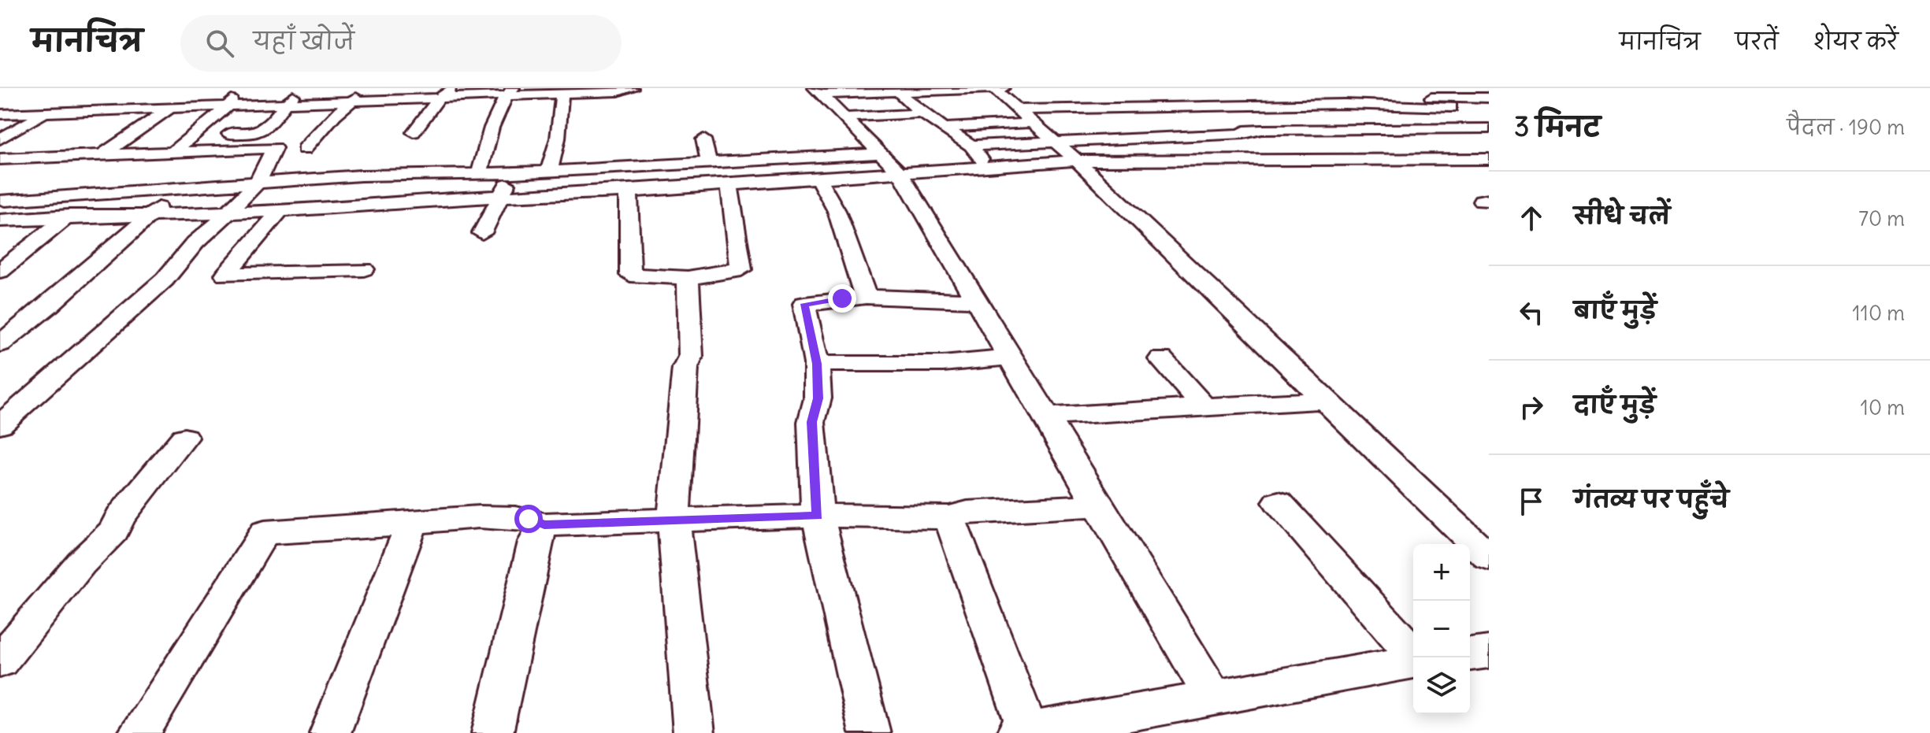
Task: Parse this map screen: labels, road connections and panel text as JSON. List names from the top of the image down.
{
  "page": {
    "header": "मानचित्र",
    "search": "यहाँ खोजें",
    "nav": ["मानचित्र", "परतें", "शेयर करें"],
    "heading": ["3 मिनट", "पैदल · 190 m"],
    "list": [
      ["सीधे चलें", "70 m"],
      ["बाएँ मुड़ें", "110 m"],
      ["दाएँ मुड़ें", "10 m"],
      "गंतव्य पर पहुँचे"
    ],
    "map_buttons": ["+", "−"]
  }
}
